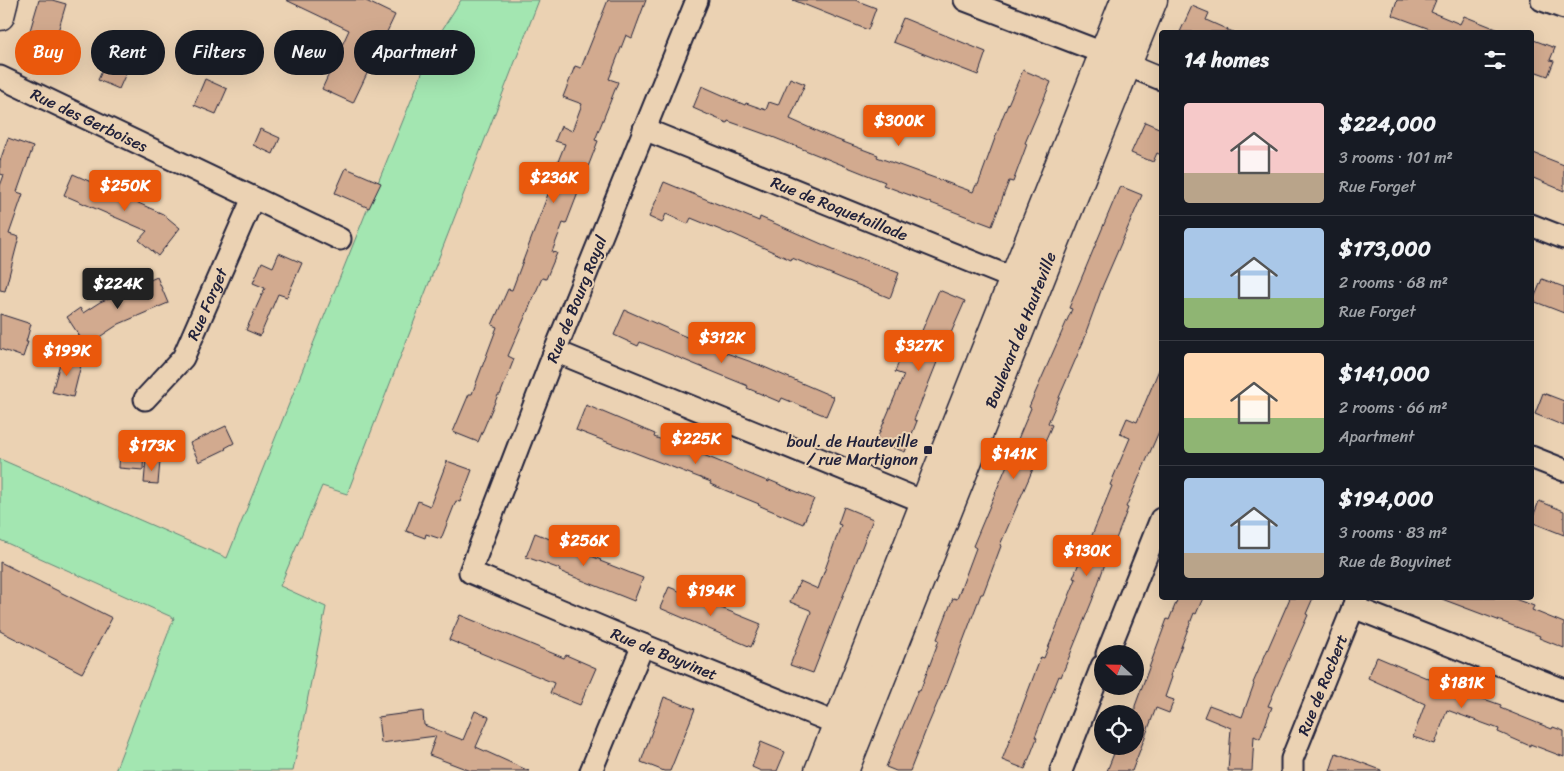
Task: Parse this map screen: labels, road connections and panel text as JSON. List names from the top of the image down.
{
  "streets": {
    "street": [
      "Rue des Gerboises",
      "Rue de Roquetaillade",
      "Rue de Bourg Royal",
      "Rue Forget",
      "Boulevard de Hauteville",
      "Rue de Boyvinet",
      "Rue de Rocbert"
    ]
  },
  "crossings": [
    ["Rue des Gerboises", "Rue Forget"],
    ["Rue de Roquetaillade", "Rue de Bourg Royal"],
    ["Rue de Roquetaillade", "Boulevard de Hauteville"],
    ["Rue de Bourg Royal", "Rue de Boyvinet"],
    ["Boulevard de Hauteville", "Rue de Boyvinet"]
  ],
  "places": {
    "transit": ["boul. de Hauteville / rue Martignon"]
  },
  "north": "left",
  "page": {
    "chip": [
      "Buy",
      "Rent",
      "Filters",
      "New",
      "Apartment"
    ],
    "heading": "14 homes",
    "list": [
      {
        "name": "$224,000",
        "note": "3 rooms · 101 m² · Rue Forget"
      },
      {
        "name": "$173,000",
        "note": "2 rooms · 68 m² · Rue Forget"
      },
      {
        "name": "$141,000",
        "note": "2 rooms · 66 m² · Apartment"
      },
      {
        "name": "$194,000",
        "note": "3 rooms · 83 m² · Rue de Boyvinet"
      }
    ],
    "price": [
      "$300K",
      "$236K",
      "$250K",
      "$224K",
      "$312K",
      "$327K",
      "$199K",
      "$225K",
      "$173K",
      "$141K",
      "$256K",
      "$130K",
      "$194K",
      "$181K"
    ]
  }
}
